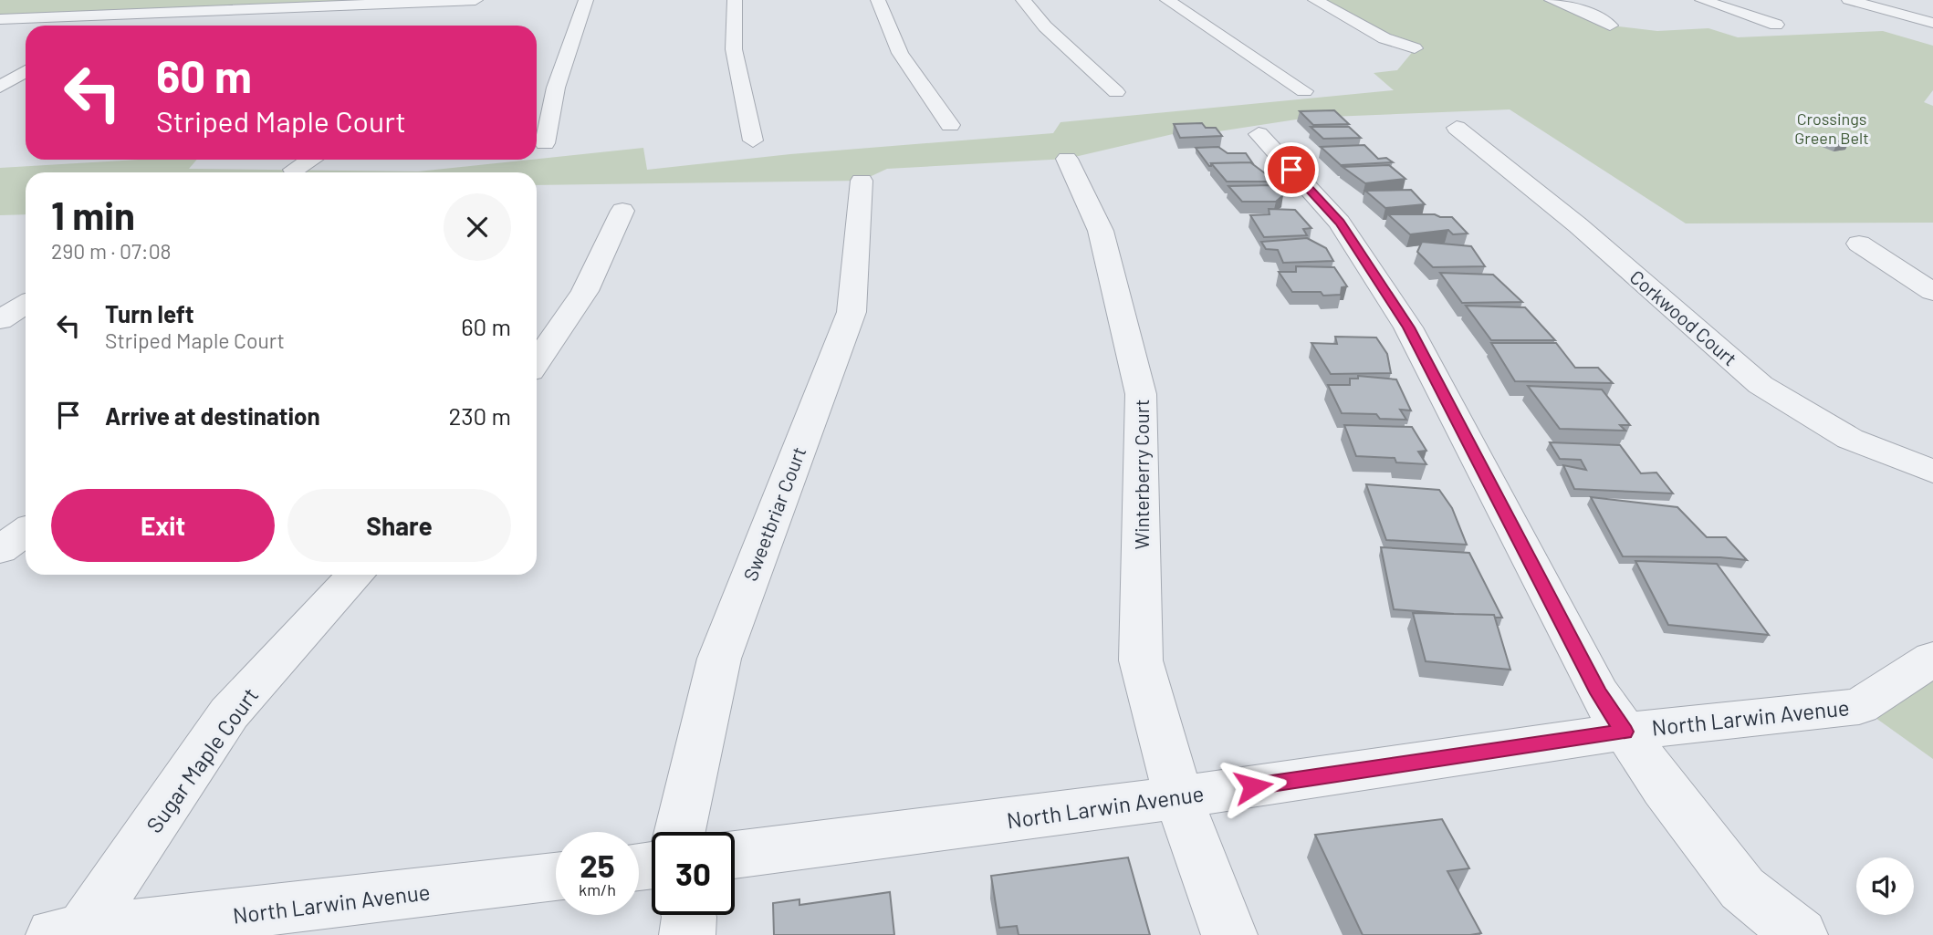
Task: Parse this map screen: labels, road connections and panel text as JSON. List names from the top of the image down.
{
  "streets": {
    "street": [
      "Corkwood Court",
      "Winterberry Court",
      "Sweetbriar Court",
      "North Larwin Avenue",
      "Sugar Maple Court"
    ]
  },
  "crossings": [
    ["Winterberry Court", "North Larwin Avenue"],
    ["North Larwin Avenue", "Sugar Maple Court"]
  ],
  "parks": ["Crossings Green Belt"],
  "page": {
    "turn": ["60 m", "Striped Maple Court"],
    "heading": ["1 min", "290 m · 07:08"],
    "list": [
      {
        "name": "Turn left",
        "note": "Striped Maple Court",
        "value": "60 m"
      },
      {
        "name": "Arrive at destination",
        "value": "230 m"
      }
    ],
    "buttons": ["Exit", "Share"],
    "speed": "25 km/h",
    "limit": "30"
  }
}
